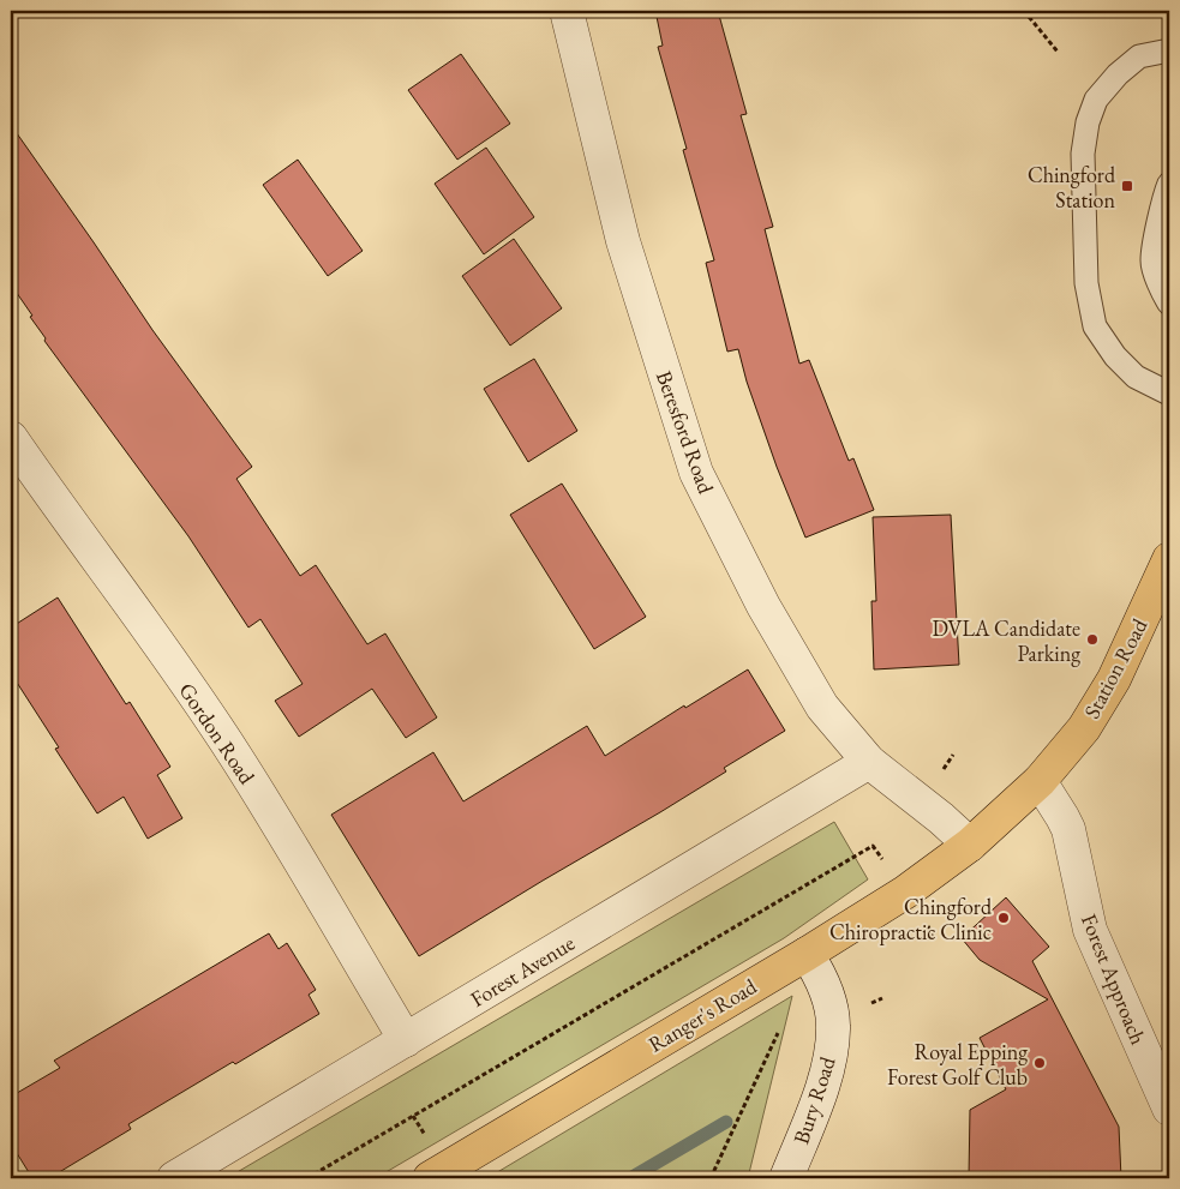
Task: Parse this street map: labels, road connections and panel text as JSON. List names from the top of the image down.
{
  "streets": {
    "main road": ["Station Road", "Ranger's Road"],
    "street": [
      "Beresford Road",
      "Gordon Road",
      "Forest Avenue",
      "Forest Approach",
      "Bury Road"
    ]
  },
  "crossings": [
    ["Beresford Road", "Station Road"],
    ["Beresford Road", "Forest Avenue"],
    ["Beresford Road", "Ranger's Road"],
    ["Station Road", "Forest Approach"],
    ["Station Road", "Ranger's Road"],
    ["Gordon Road", "Forest Avenue"],
    ["Ranger's Road", "Bury Road"]
  ],
  "places": {
    "transit": ["Chingford Station"],
    "other": ["DVLA Candidate Parking", "Chingford Chiropractic Clinic", "Royal Epping Forest Golf Club"]
  }
}
